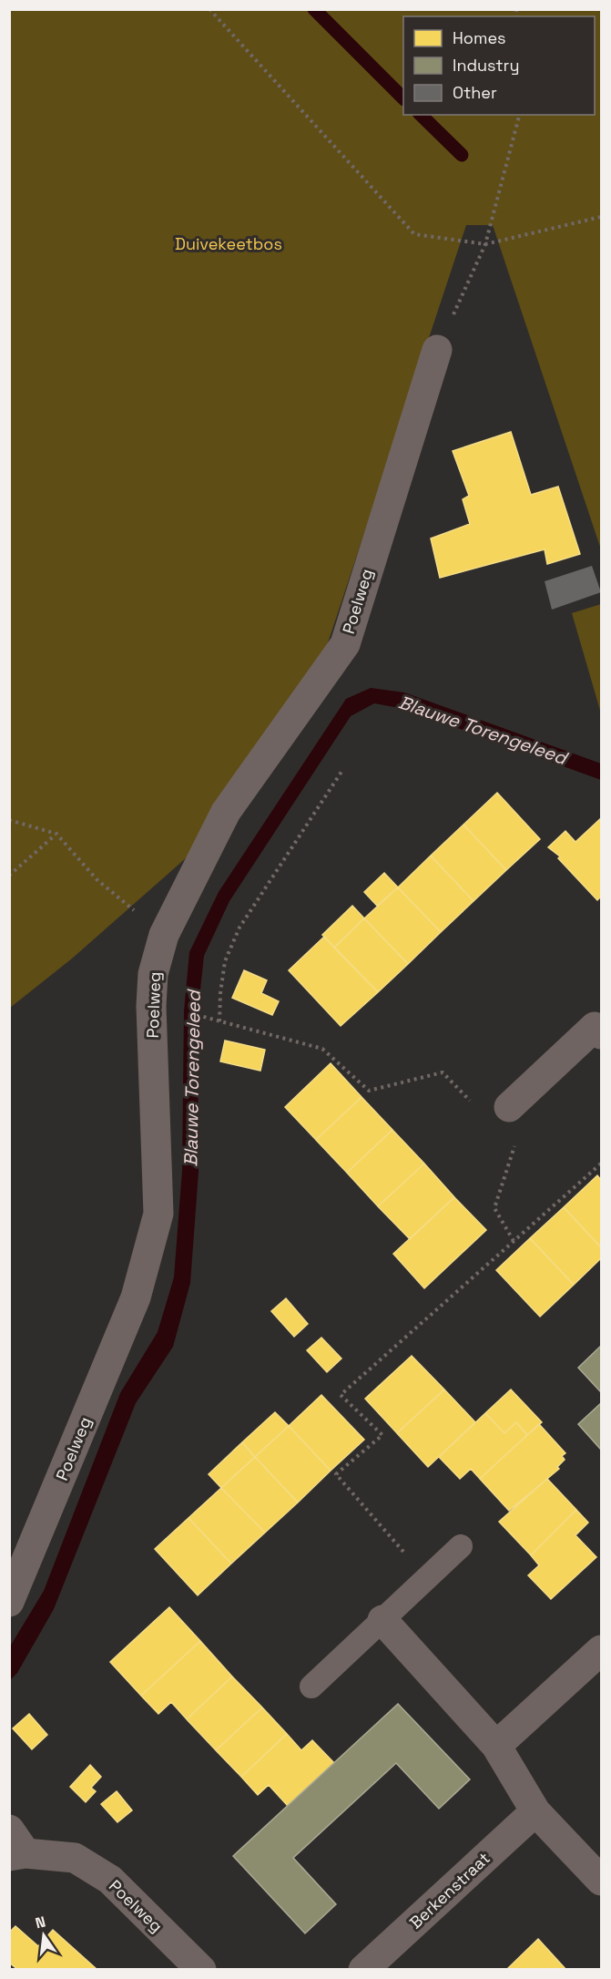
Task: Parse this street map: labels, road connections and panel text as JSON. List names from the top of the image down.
{
  "streets": {
    "street": ["Poelweg", "Berkenstraat"]
  },
  "water": ["Blauwe Torengeleed"],
  "parks": ["Duivekeetbos"],
  "legend": ["Homes", "Industry", "Other"],
  "north": "top"
}
